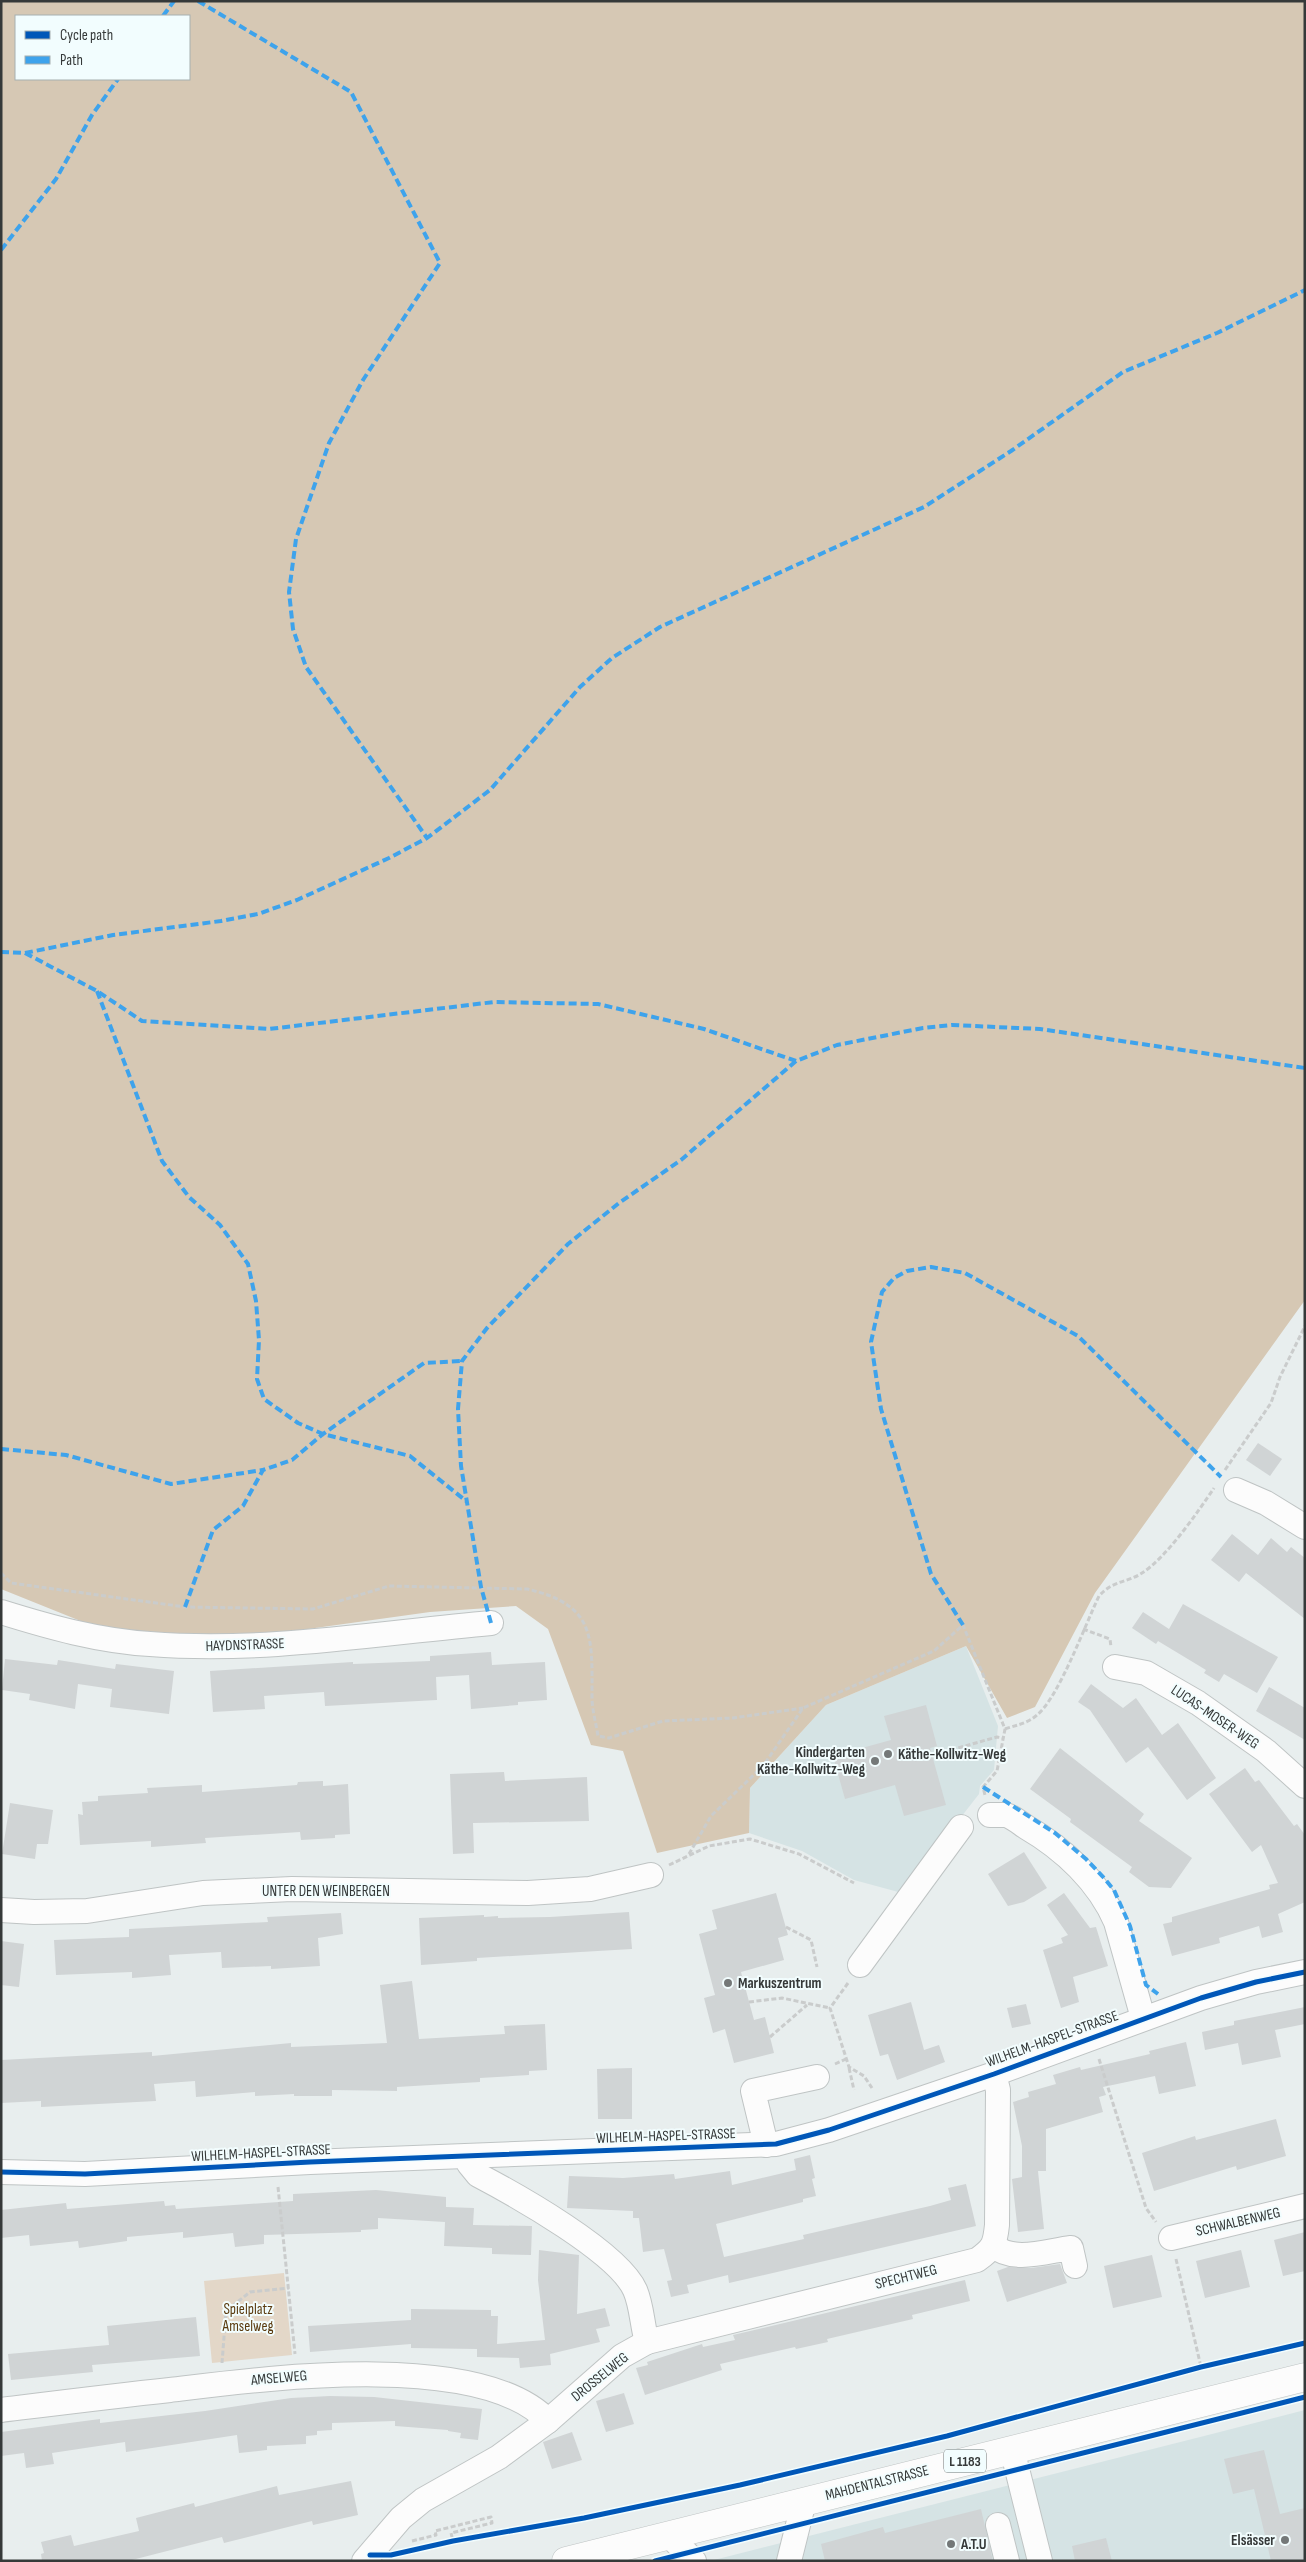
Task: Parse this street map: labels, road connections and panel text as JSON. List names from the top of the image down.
{
  "streets": {
    "main road": ["L 1183", "MAHDENTALSTRASSE"],
    "street": [
      "HAYDNSTRASSE",
      "LUCAS-MOSER-WEG",
      "UNTER DEN WEINBERGEN",
      "WILHELM-HASPEL-STRASSE",
      "SCHWALBENWEG",
      "SPECHTWEG",
      "DROSSELWEG",
      "AMSELWEG"
    ]
  },
  "crossings": [
    ["SPECHTWEG", "DROSSELWEG"],
    ["DROSSELWEG", "AMSELWEG"]
  ],
  "parks": ["Spielplatz Amselweg"],
  "places": [
    "Käthe-Kollwitz-Weg",
    "Kindergarten Käthe-Kollwitz-Weg",
    "Markuszentrum",
    "Elsässer",
    "A.T.U"
  ],
  "legend": ["Cycle path", "Path"]
}
